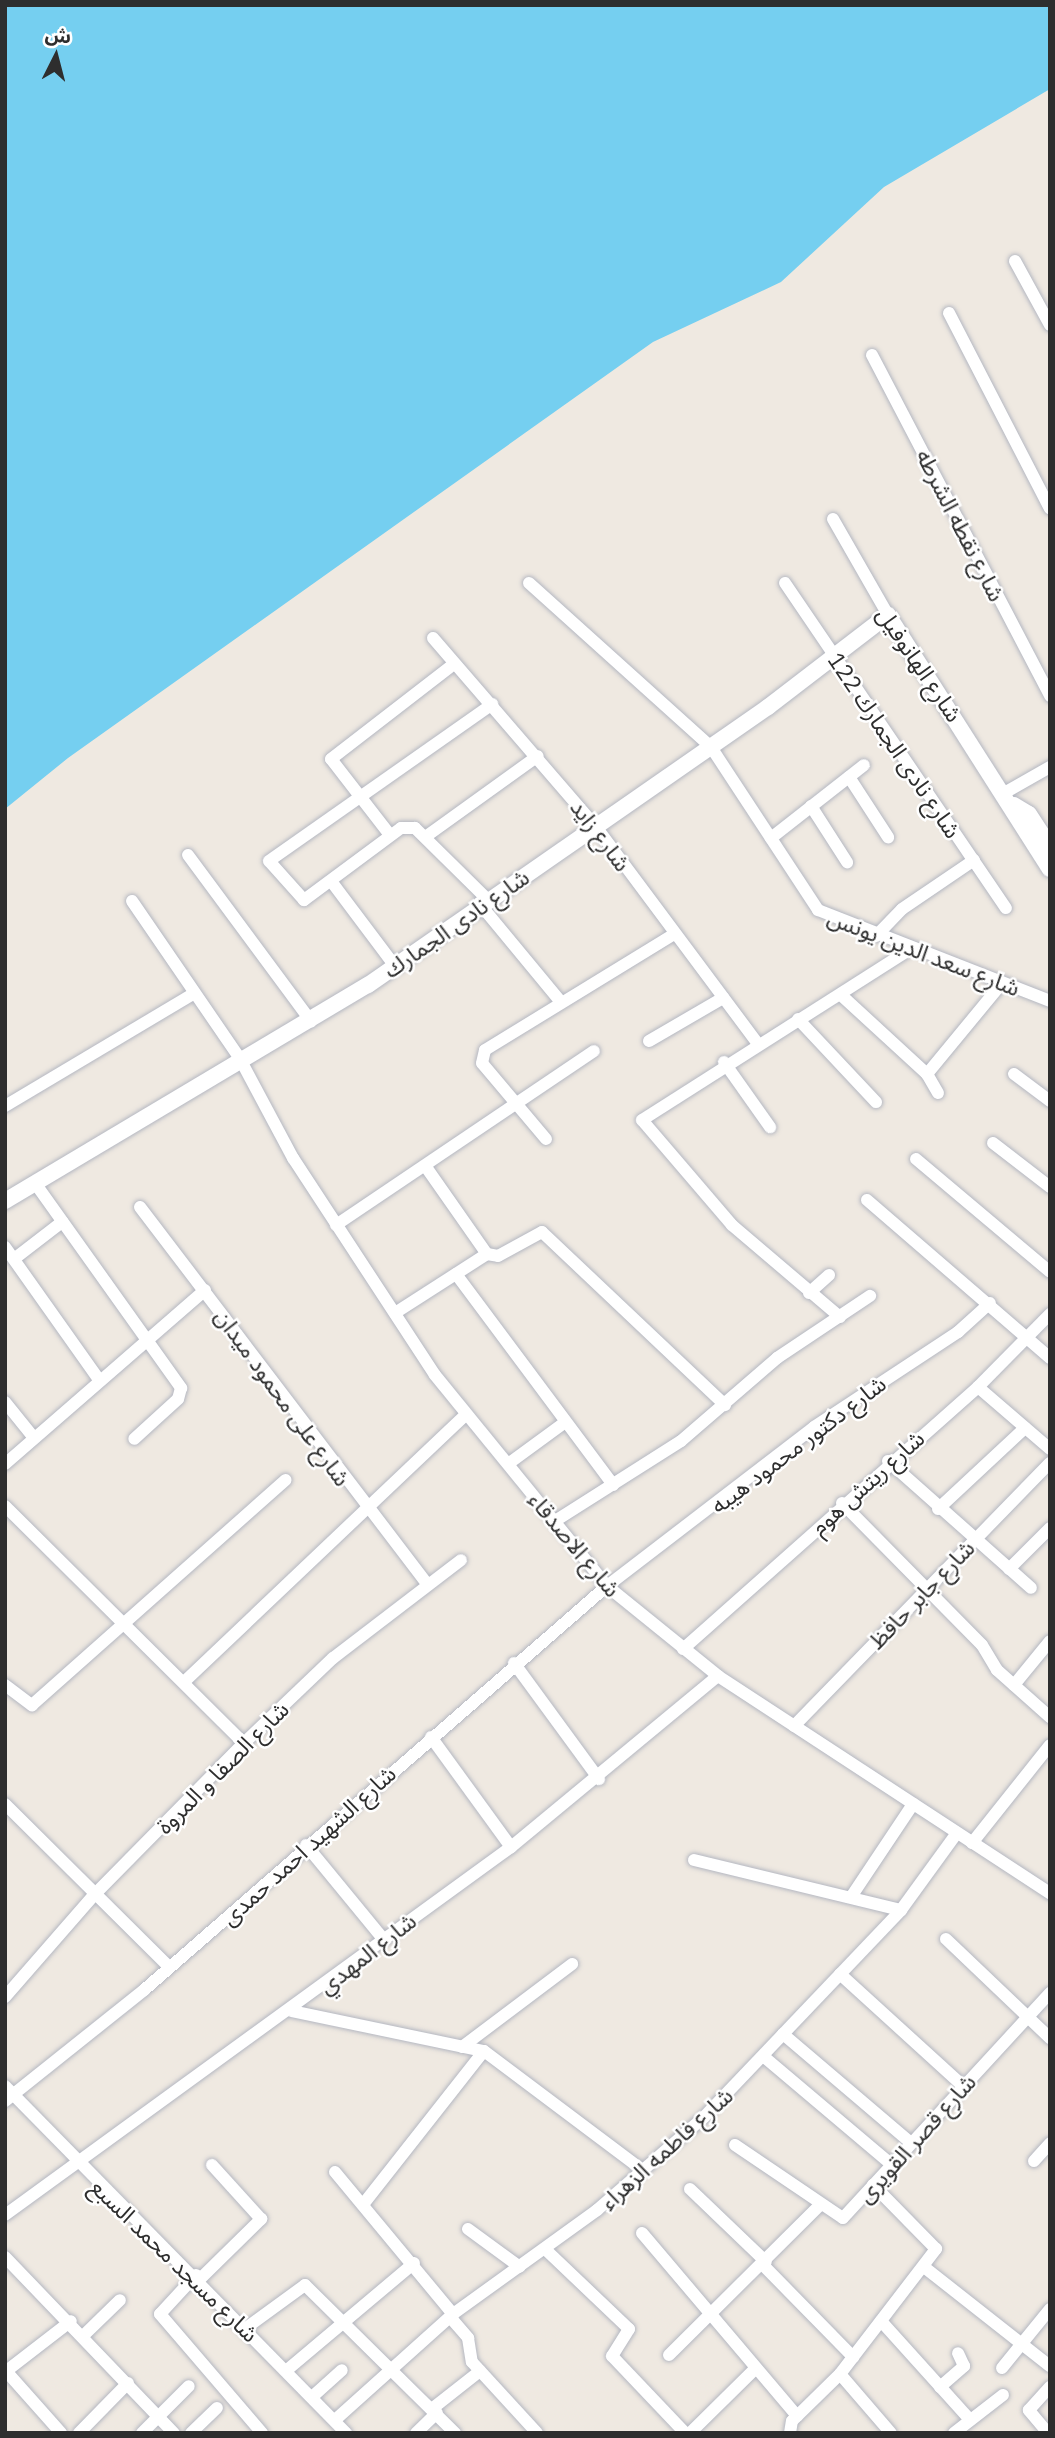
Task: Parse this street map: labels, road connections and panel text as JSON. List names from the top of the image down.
{
  "streets": {
    "street": [
      "شارع نقطه الشرطه",
      "شارع الهانوفيل",
      "شارع نادى الجمارك 122",
      "شارع زايد",
      "شارع نادى الجمارك",
      "شارع سعد الدين يونس",
      "شارع على محمود ميدان",
      "شارع دكتور محمود هيبه",
      "شارع ريتش هوم",
      "شارع الاصدقاء",
      "شارع جابر حافظ",
      "شارع الصفا و المروة",
      "شارع الشهيد احمد حمدى",
      "شارع المهدي",
      "شارع قصر القويرى",
      "شارع فاطمه الزهراء",
      "شارع مسجد محمد السبع"
    ]
  },
  "crossings": [
    ["شارع الهانوفيل", "شارع نادى الجمارك"],
    ["شارع نادى الجمارك 122", "شارع نادى الجمارك"],
    ["شارع زايد", "شارع نادى الجمارك"],
    ["شارع نادى الجمارك", "شارع سعد الدين يونس"],
    ["شارع نادى الجمارك", "شارع الاصدقاء"],
    ["شارع على محمود ميدان", "شارع الصفا و المروة"],
    ["شارع دكتور محمود هيبه", "شارع الاصدقاء"],
    ["شارع دكتور محمود هيبه", "شارع الشهيد احمد حمدى"],
    ["شارع ريتش هوم", "شارع الاصدقاء"],
    ["شارع الاصدقاء", "شارع جابر حافظ"],
    ["شارع الاصدقاء", "شارع الشهيد احمد حمدى"],
    ["شارع الاصدقاء", "شارع المهدي"],
    ["شارع الاصدقاء", "شارع فاطمه الزهراء"],
    ["شارع الشهيد احمد حمدى", "شارع مسجد محمد السبع"],
    ["شارع المهدي", "شارع مسجد محمد السبع"],
    ["شارع فاطمه الزهراء", "شارع مسجد محمد السبع"]
  ],
  "north": "top"
}
